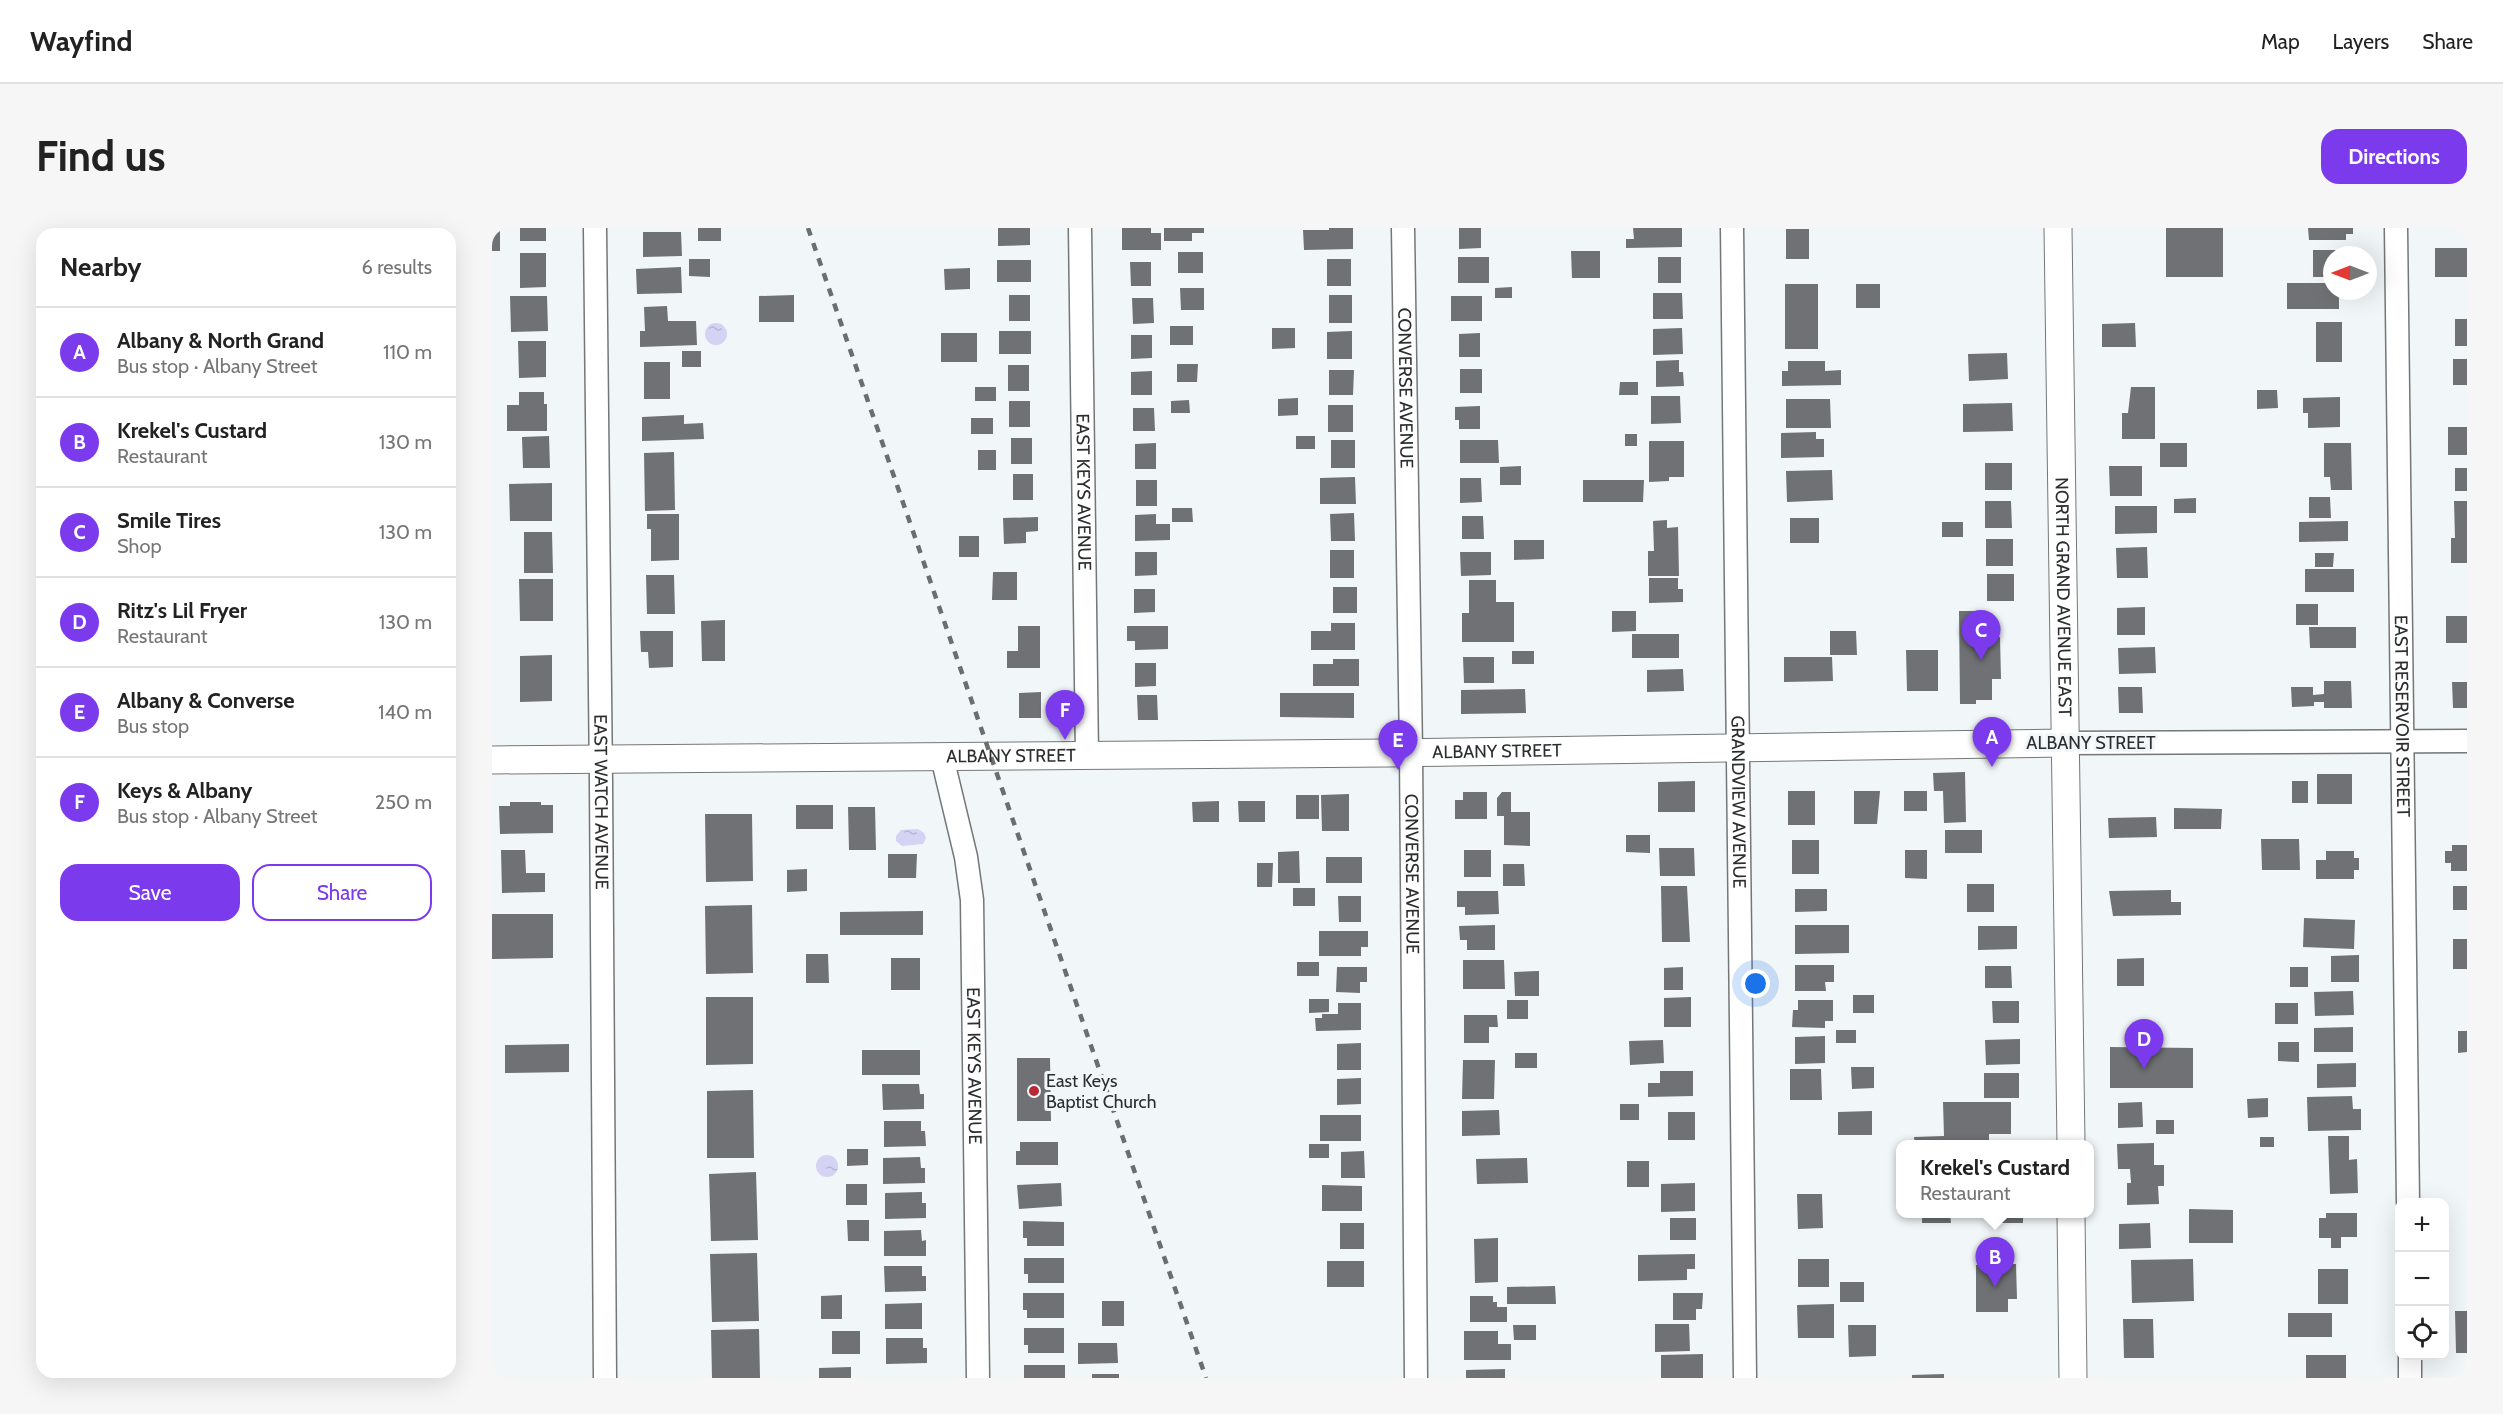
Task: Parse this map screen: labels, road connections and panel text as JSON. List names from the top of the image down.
{
  "streets": {
    "street": [
      "CONVERSE AVENUE",
      "EAST KEYS AVENUE",
      "NORTH GRAND AVENUE EAST",
      "EAST RESERVOIR STREET",
      "ALBANY STREET",
      "EAST WATCH AVENUE",
      "GRANDVIEW AVENUE"
    ]
  },
  "crossings": [
    ["CONVERSE AVENUE", "ALBANY STREET"],
    ["EAST KEYS AVENUE", "ALBANY STREET"],
    ["NORTH GRAND AVENUE EAST", "ALBANY STREET"],
    ["EAST RESERVOIR STREET", "ALBANY STREET"],
    ["ALBANY STREET", "EAST WATCH AVENUE"],
    ["ALBANY STREET", "GRANDVIEW AVENUE"]
  ],
  "places": ["East Keys Baptist Church"],
  "north": "left",
  "page": {
    "header": "Wayfind",
    "nav": ["Map", "Layers", "Share"],
    "buttons": [
      "Directions",
      ["Save", "Share"]
    ],
    "title": "Find us",
    "heading": ["Nearby", "6 results"],
    "list": [
      {
        "mark": "A",
        "name": "Albany & North Grand",
        "note": "Bus stop · Albany Street",
        "value": "110 m"
      },
      {
        "mark": "B",
        "name": "Krekel's Custard",
        "note": "Restaurant",
        "value": "130 m"
      },
      {
        "mark": "C",
        "name": "Smile Tires",
        "note": "Shop",
        "value": "130 m"
      },
      {
        "mark": "D",
        "name": "Ritz's Lil Fryer",
        "note": "Restaurant",
        "value": "130 m"
      },
      {
        "mark": "E",
        "name": "Albany & Converse",
        "note": "Bus stop",
        "value": "140 m"
      },
      {
        "mark": "F",
        "name": "Keys & Albany",
        "note": "Bus stop · Albany Street",
        "value": "250 m"
      }
    ],
    "pins": [
      "C",
      "F",
      "A",
      "E",
      "D",
      "B"
    ],
    "popup": ["Krekel's Custard", "Restaurant"],
    "map_buttons": ["+", "−"]
  }
}
